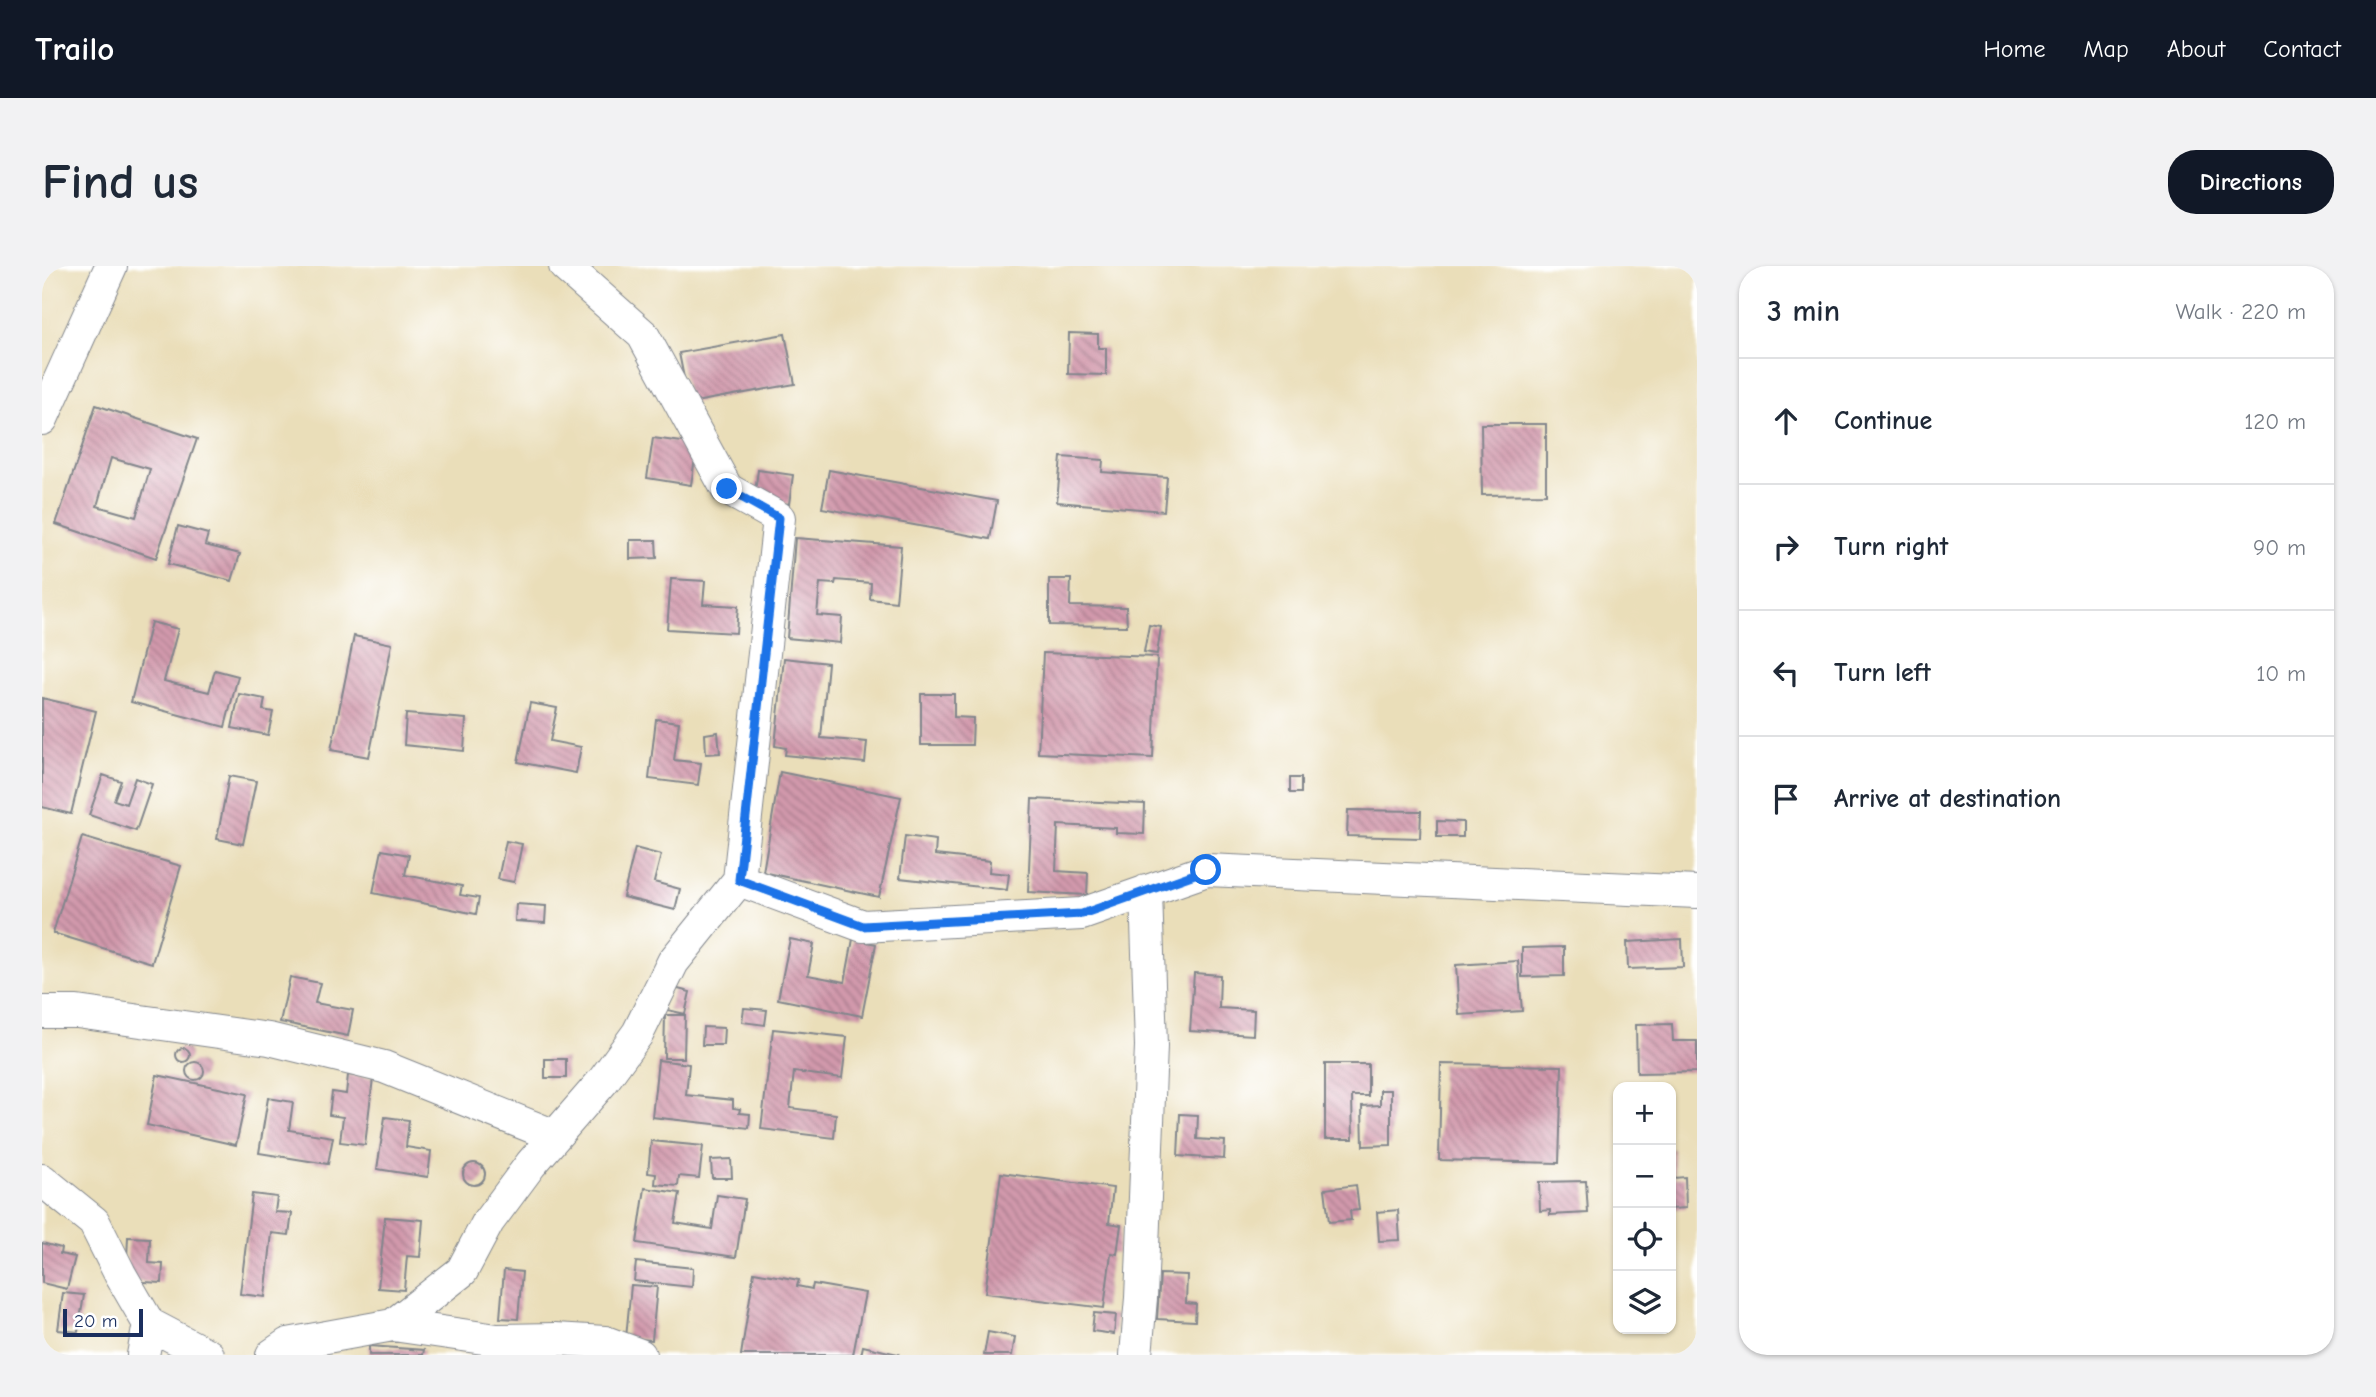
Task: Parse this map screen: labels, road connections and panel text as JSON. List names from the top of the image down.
{
  "scale_bar": "20 m",
  "page": {
    "header": "Trailo",
    "nav": [
      "Home",
      "Map",
      "About",
      "Contact"
    ],
    "buttons": "Directions",
    "title": "Find us",
    "heading": ["3 min", "Walk · 220 m"],
    "list": [
      ["Continue", "120 m"],
      ["Turn right", "90 m"],
      ["Turn left", "10 m"],
      "Arrive at destination"
    ],
    "map_buttons": ["+", "−"],
    "scale": "20 m"
  }
}
